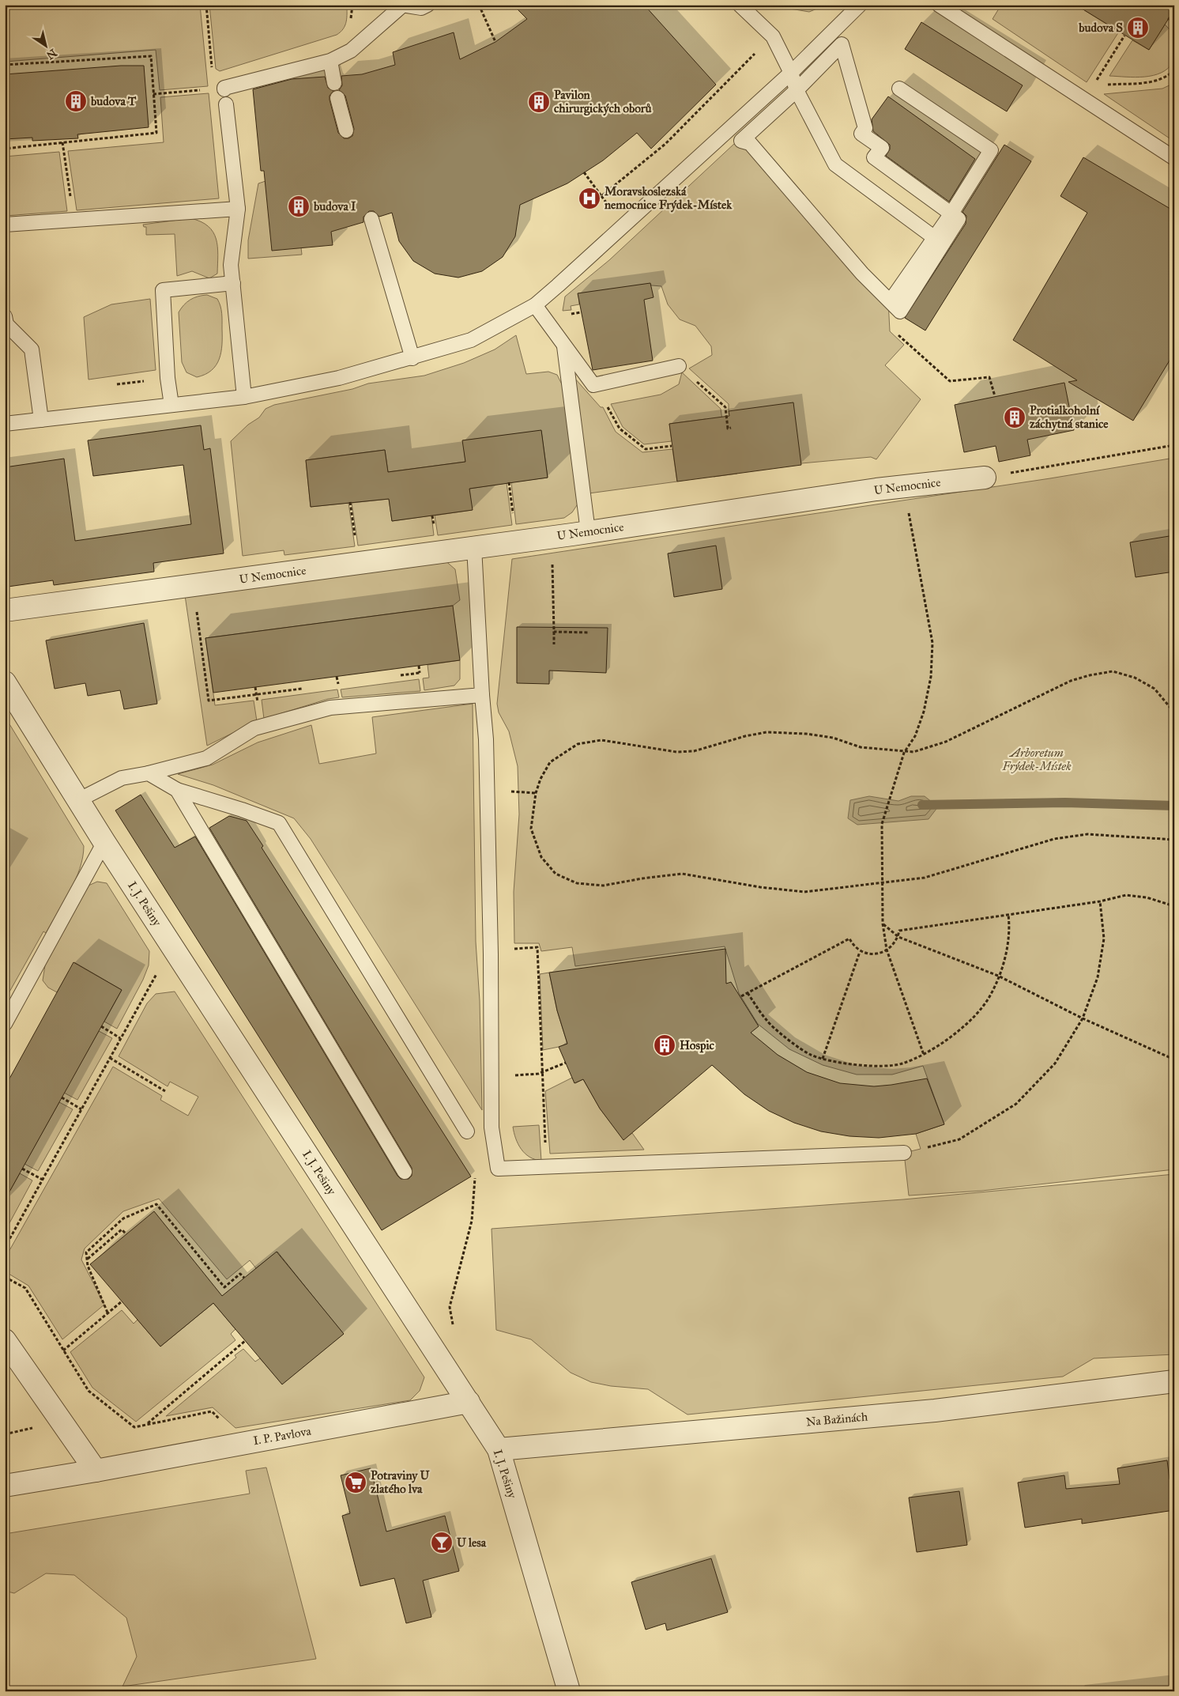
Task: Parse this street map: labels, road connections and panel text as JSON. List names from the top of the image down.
{
  "streets": {
    "street": [
      "U Nemocnice",
      "I. J. Pešiny",
      "Na Bažinách",
      "I. P. Pavlova"
    ]
  },
  "crossings": [
    ["I. J. Pešiny", "Na Bažinách"],
    ["I. J. Pešiny", "I. P. Pavlova"]
  ],
  "parks": ["Arboretum Frýdek-Místek"],
  "places": {
    "building": [
      "budova S",
      "budova T",
      "Pavilon chirurgických oborů",
      "budova I",
      "Protialkoholní záchytná stanice",
      "Hospic"
    ],
    "hospital": ["Moravskoslezská nemocnice Frýdek-Místek"],
    "supermarket": ["Potraviny U zlatého lva"],
    "bar": ["U lesa"]
  },
  "north": "bottom right"
}
